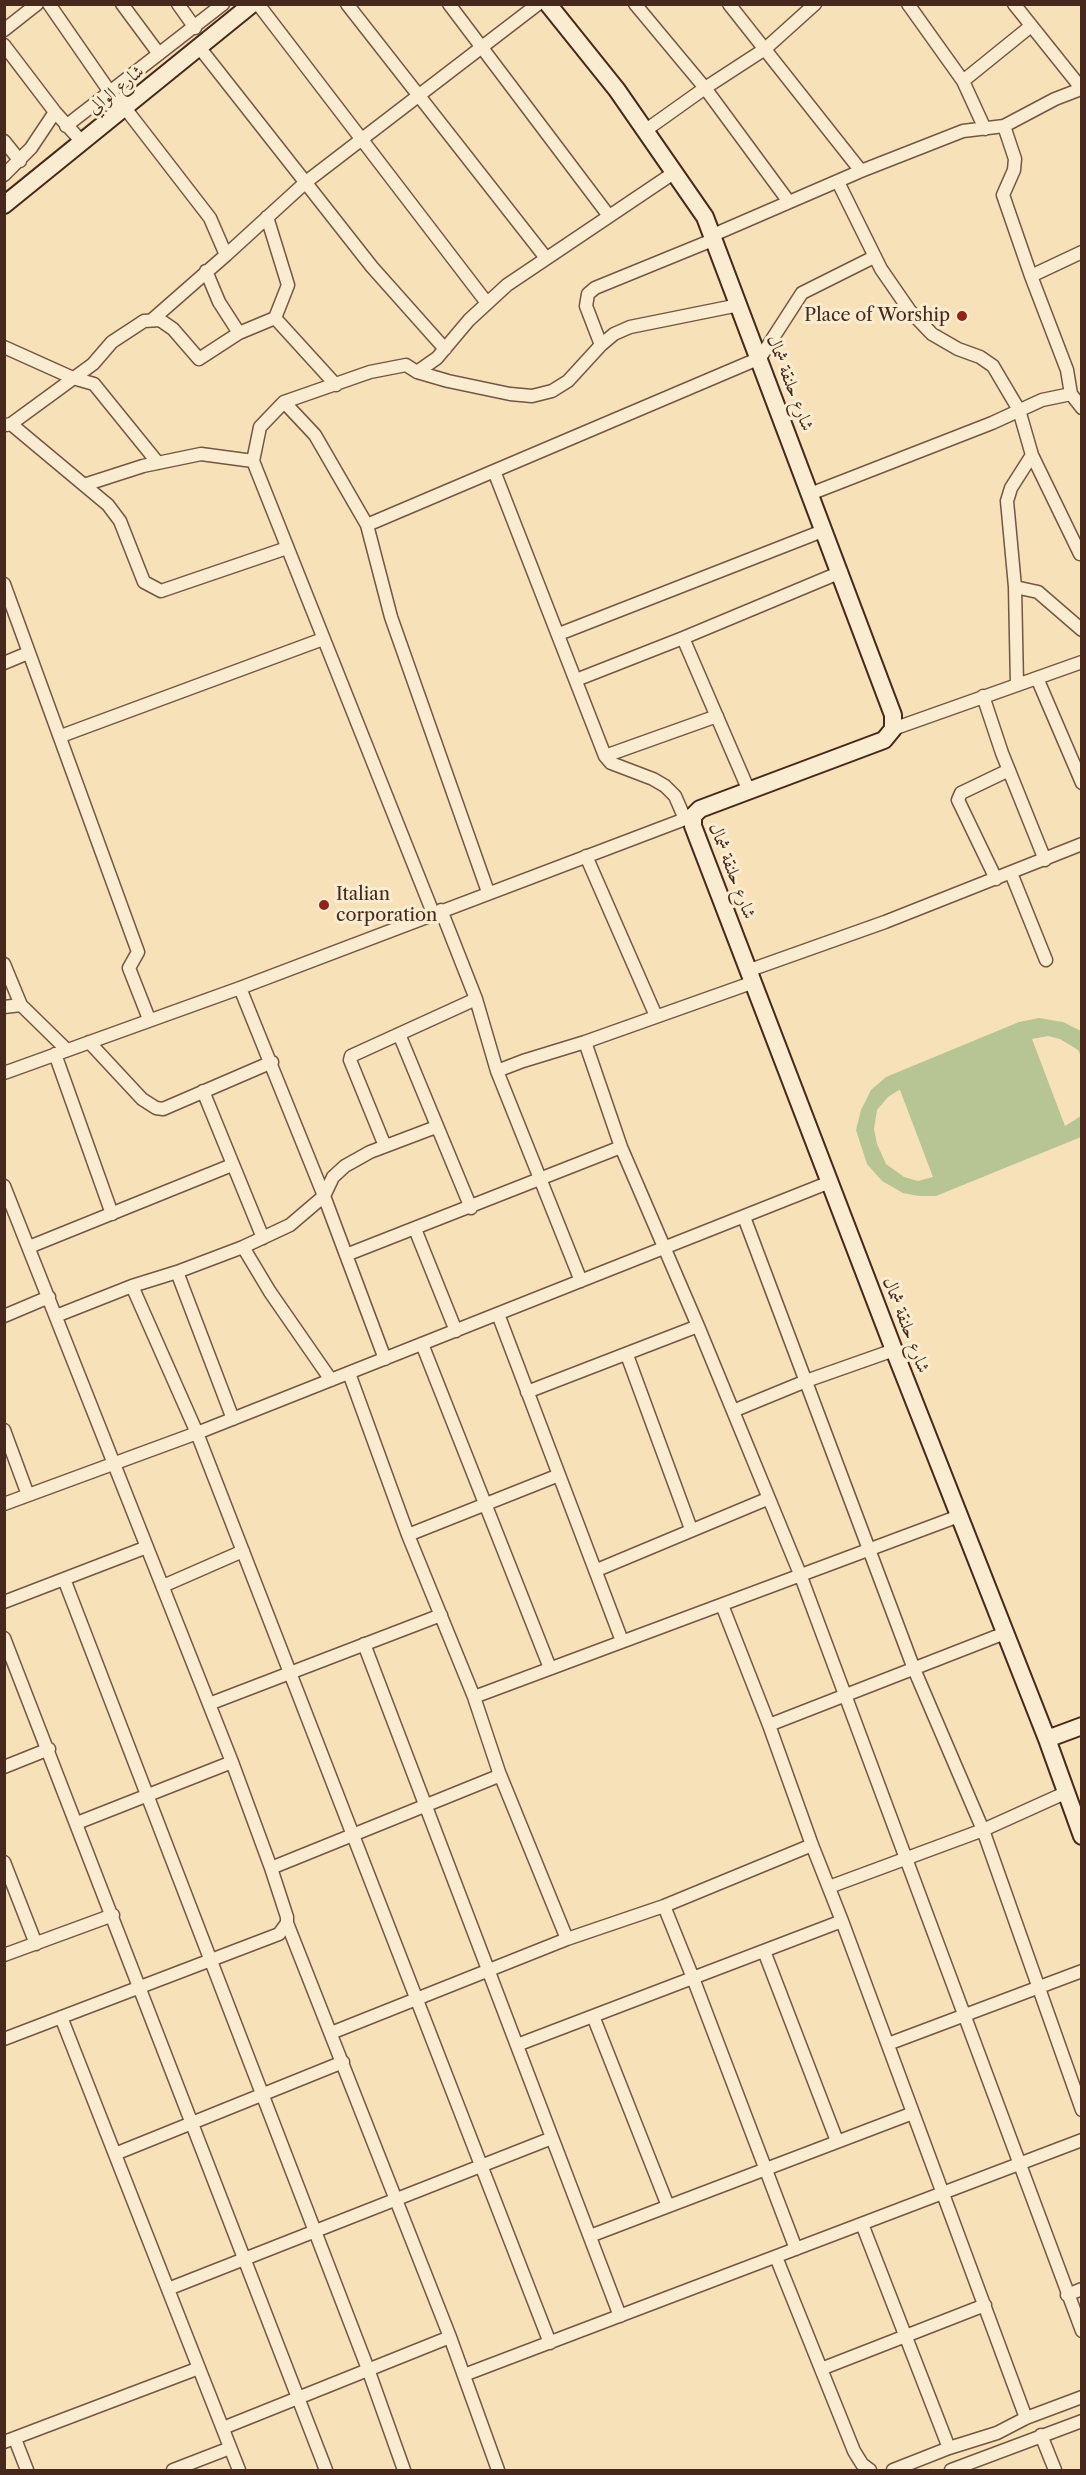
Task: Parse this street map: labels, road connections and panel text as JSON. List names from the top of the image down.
{
  "streets": {
    "street": ["شارع الوالي", "شارع حلنقة شمال"]
  },
  "places": ["Place of Worship", "Italian corporation"]
}
